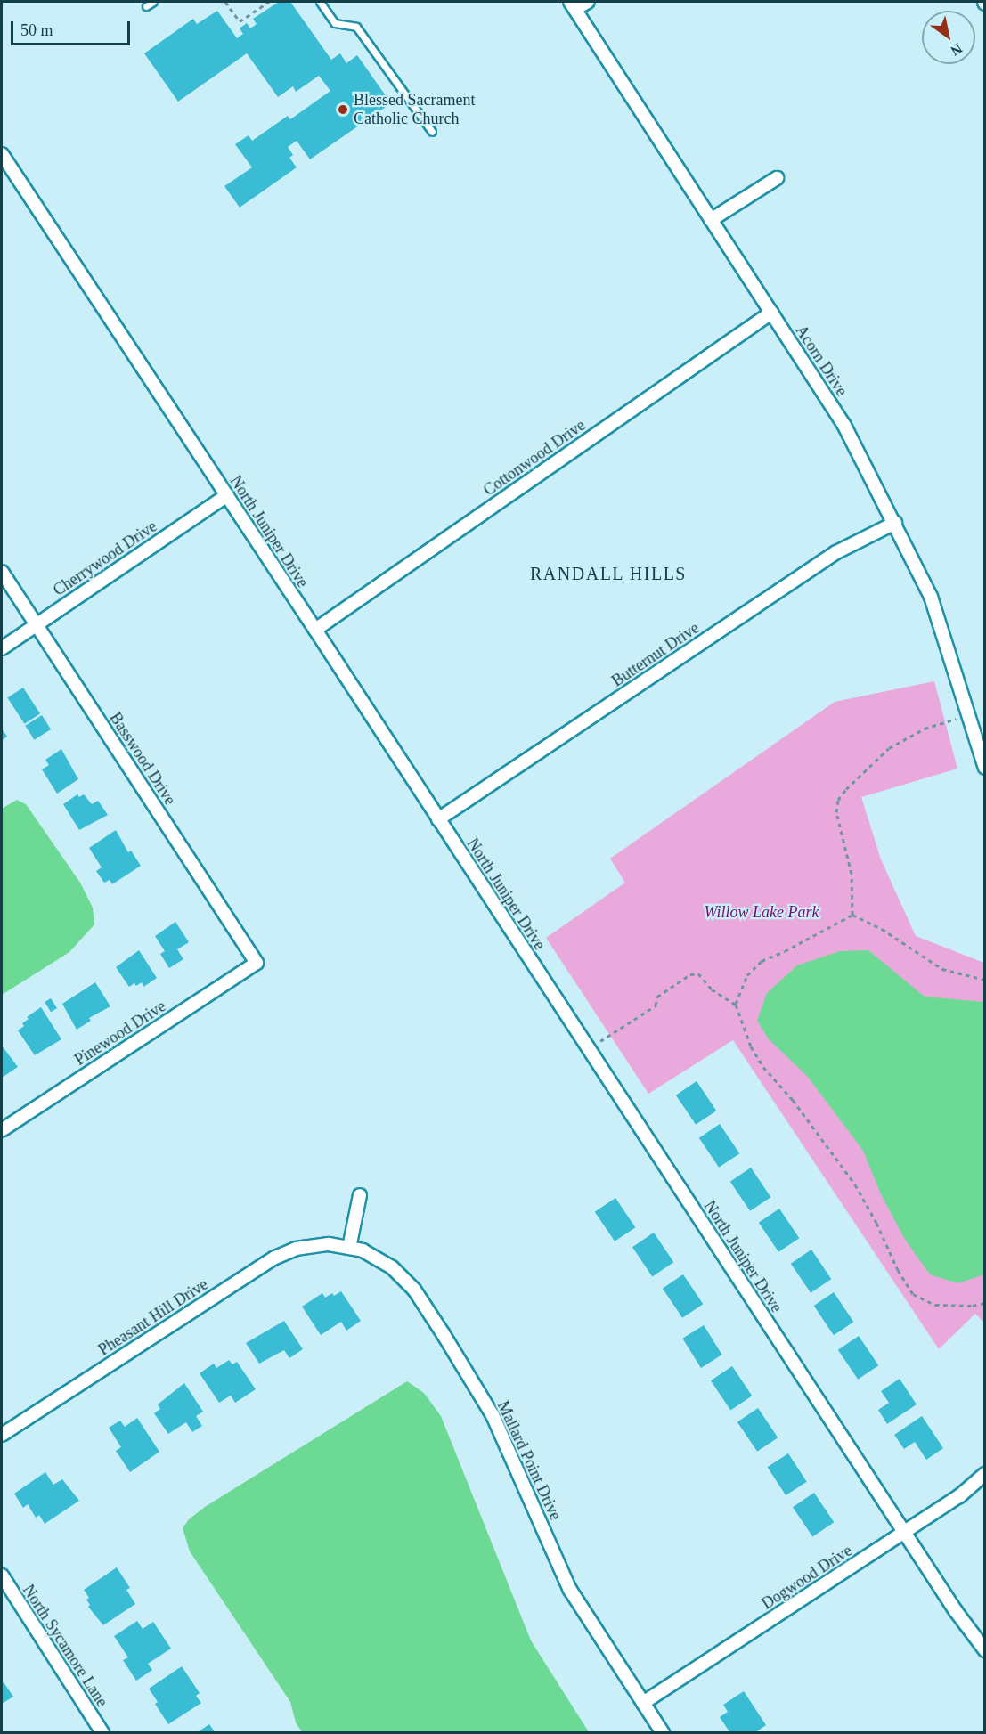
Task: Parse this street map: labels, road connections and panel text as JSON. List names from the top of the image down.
{
  "streets": {
    "street": [
      "Acorn Drive",
      "Cottonwood Drive",
      "North Juniper Drive",
      "Cherrywood Drive",
      "Butternut Drive",
      "Basswood Drive",
      "Pinewood Drive",
      "Pheasant Hill Drive",
      "Mallard Point Drive",
      "Dogwood Drive",
      "North Sycamore Lane"
    ]
  },
  "crossings": [
    ["Acorn Drive", "Cottonwood Drive"],
    ["Acorn Drive", "Butternut Drive"],
    ["Cottonwood Drive", "North Juniper Drive"],
    ["North Juniper Drive", "Cherrywood Drive"],
    ["North Juniper Drive", "Butternut Drive"],
    ["North Juniper Drive", "Dogwood Drive"],
    ["Cherrywood Drive", "Basswood Drive"],
    ["Basswood Drive", "Pinewood Drive"],
    ["Pheasant Hill Drive", "Mallard Point Drive"],
    ["Mallard Point Drive", "Dogwood Drive"]
  ],
  "districts": ["RANDALL HILLS"],
  "parks": ["Willow Lake Park"],
  "places": ["Blessed Sacrament Catholic Church"],
  "scale_bar": "50 m",
  "north": "bottom right"
}
